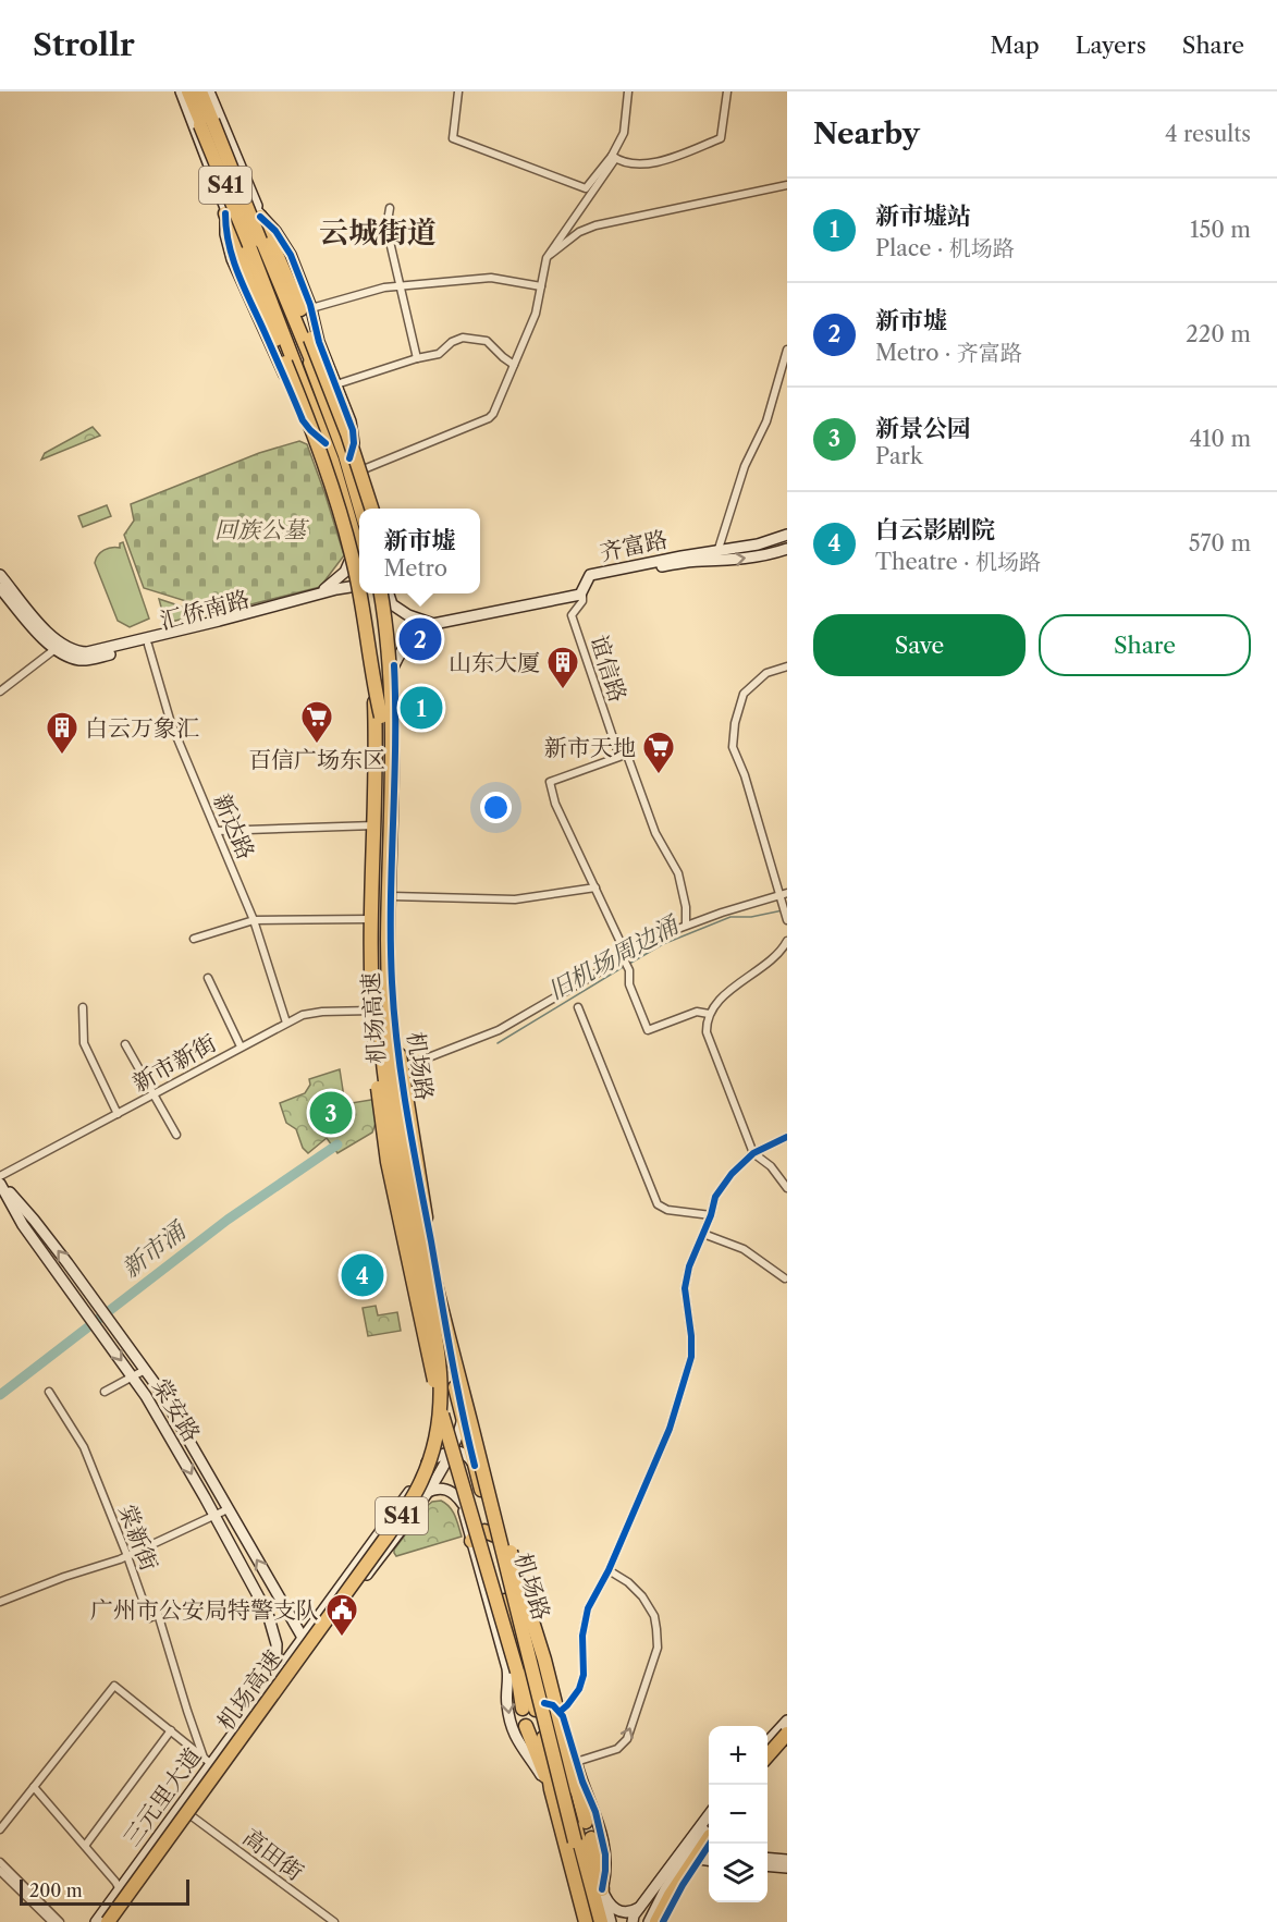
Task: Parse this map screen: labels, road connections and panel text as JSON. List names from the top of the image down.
{
  "streets": {
    "highway": ["S41", "机场高速", "机场路"],
    "main road": [
      "齐富路",
      "汇侨南路",
      "棠安路",
      "三元里大道"
    ],
    "street": [
      "谊信路",
      "新达路",
      "新市新街",
      "棠新街",
      "高田街"
    ]
  },
  "crossings": [
    ["齐富路", "谊信路"],
    ["齐富路", "机场路"],
    ["汇侨南路", "新达路"],
    ["新达路", "新市新街"],
    ["机场高速", "机场路"],
    ["新市新街", "机场路"],
    ["机场路", "三元里大道"],
    ["棠安路", "三元里大道"],
    ["棠新街", "三元里大道"],
    ["三元里大道", "高田街"]
  ],
  "districts": ["云城街道"],
  "water": ["旧机场周边涌", "新市涌"],
  "parks": ["回族公墓"],
  "places": {
    "building": ["山东大厦", "白云万象汇"],
    "supermarket": ["百信广场东区", "新市天地"],
    "public building": ["广州市公安局特警支队"]
  },
  "scale_bar": "200 m",
  "page": {
    "header": "Strollr",
    "nav": ["Map", "Layers", "Share"],
    "heading": ["Nearby", "4 results"],
    "list": [
      {
        "mark": "1",
        "name": "新市墟站",
        "note": "Place · 机场路",
        "value": "150 m"
      },
      {
        "mark": "2",
        "name": "新市墟",
        "note": "Metro · 齐富路",
        "value": "220 m"
      },
      {
        "mark": "3",
        "name": "新景公园",
        "note": "Park",
        "value": "410 m"
      },
      {
        "mark": "4",
        "name": "白云影剧院",
        "note": "Theatre · 机场路",
        "value": "570 m"
      }
    ],
    "popup": ["新市墟", "Metro"],
    "buttons": ["Save", "Share"],
    "pins": [
      "2",
      "1",
      "3",
      "4"
    ],
    "map_buttons": ["+", "−"],
    "scale": "200 m"
  }
}
